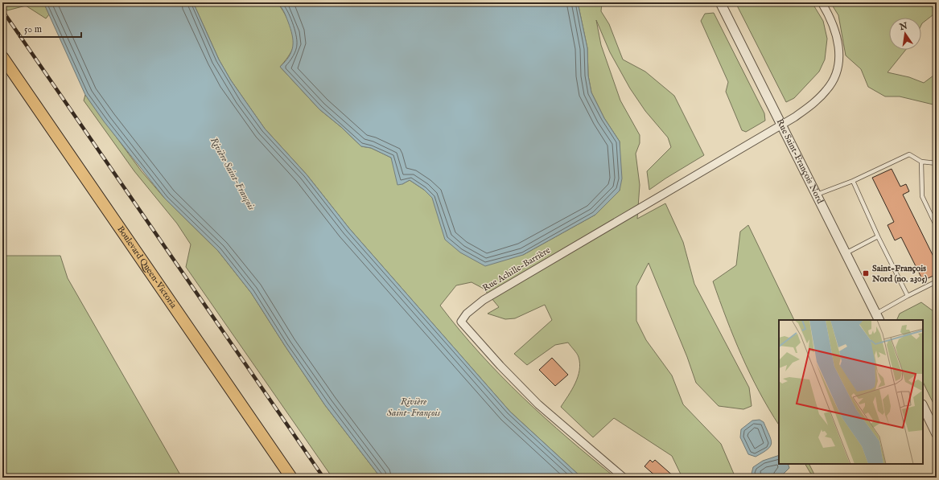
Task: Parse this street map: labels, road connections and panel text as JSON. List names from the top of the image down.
{
  "streets": {
    "main road": ["Boulevard Queen-Victoria"],
    "street": ["Rue Saint-François Nord", "Rue Achille-Barrière"]
  },
  "crossings": [
    ["Rue Saint-François Nord", "Rue Achille-Barrière"]
  ],
  "water": ["Rivière Saint-François"],
  "places": {
    "transit": ["Saint-François Nord (no. 2305)"]
  },
  "scale_bar": "50 m",
  "north": "top"
}
